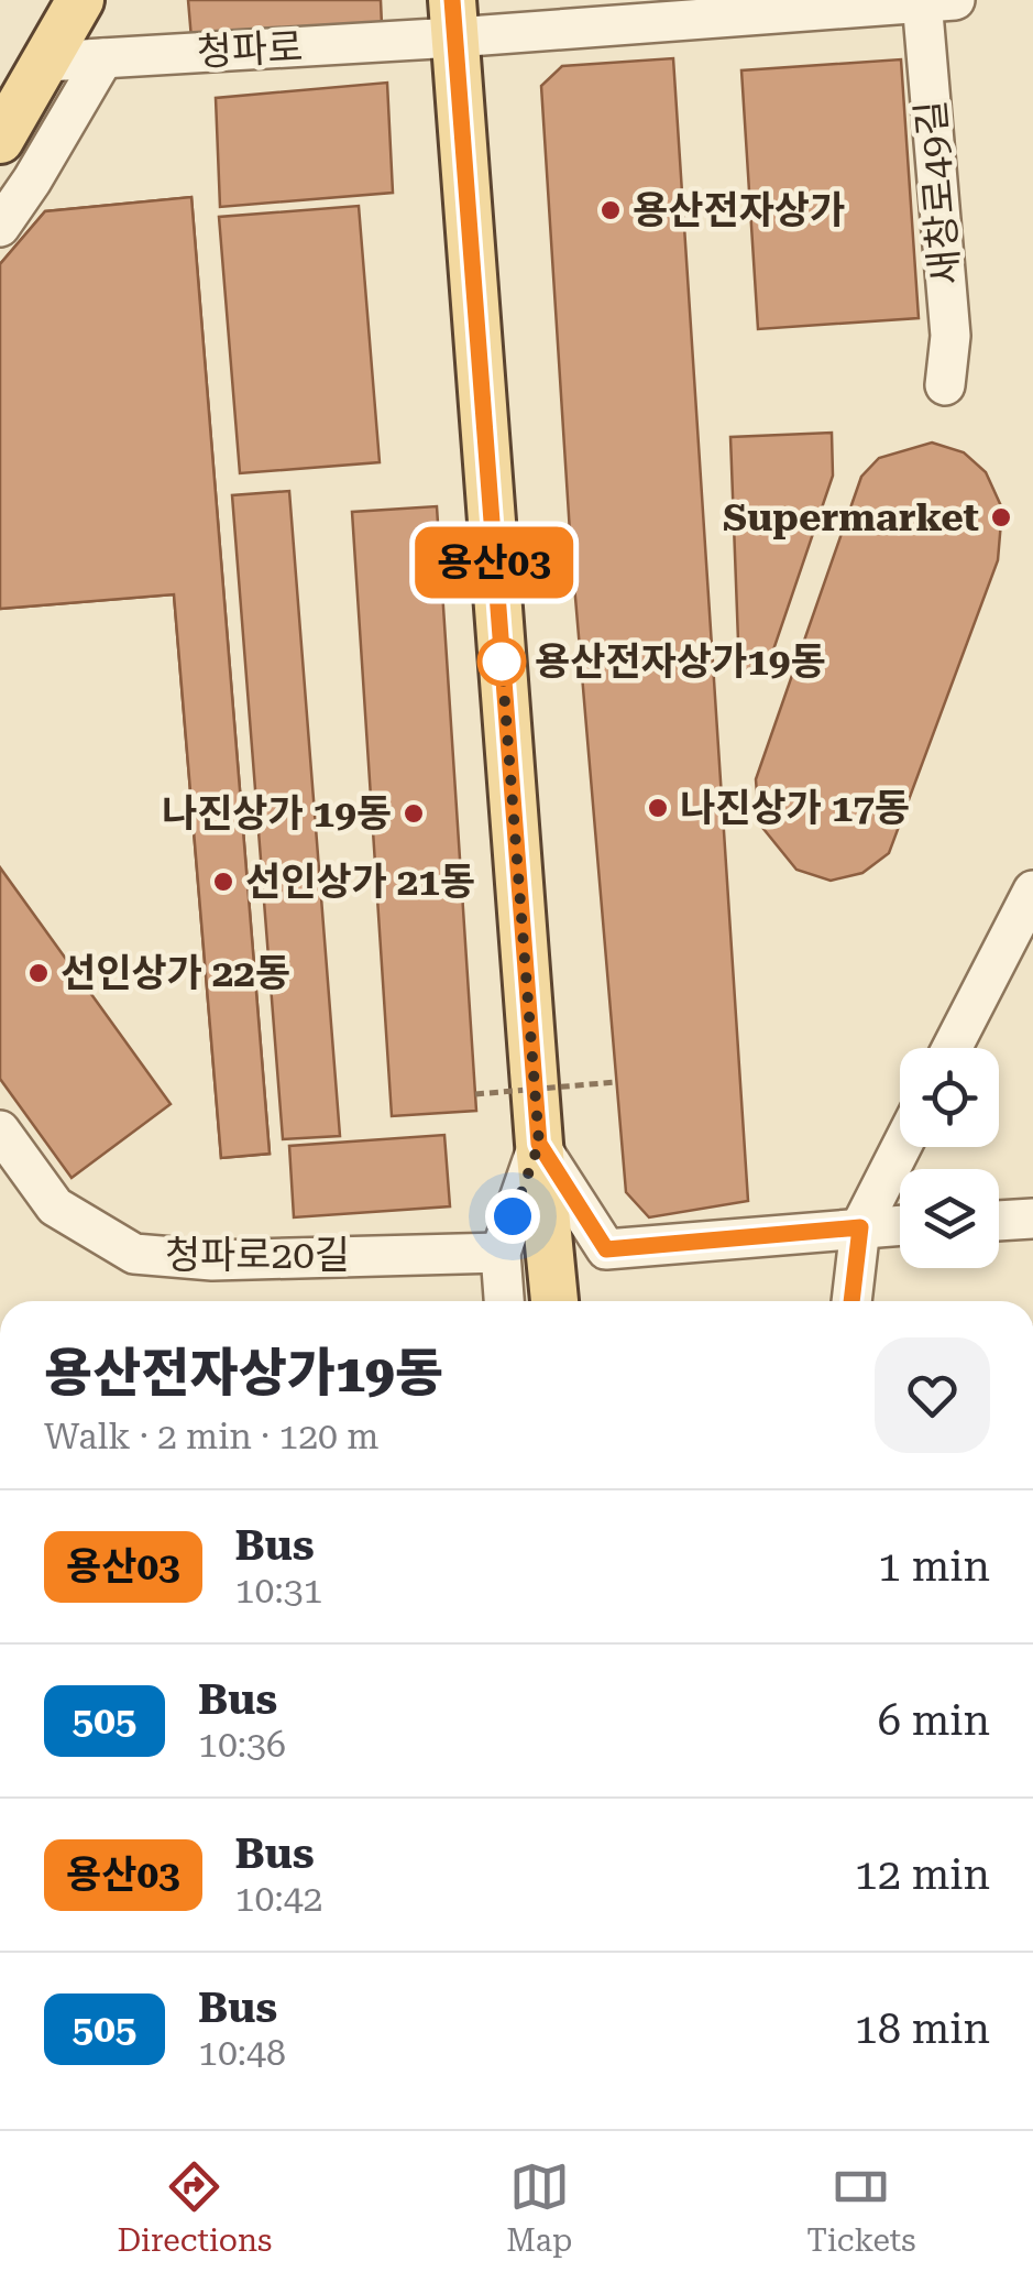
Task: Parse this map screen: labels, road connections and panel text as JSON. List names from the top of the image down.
{
  "streets": {
    "street": ["청파로", "새창로49길", "청파로20길"]
  },
  "crossings": [
    ["청파로", "새창로49길"]
  ],
  "places": [
    "용산전자상가",
    "Supermarket",
    "용산전자상가19동",
    "나진상가 17동",
    "나진상가 19동",
    "선인상가 21동",
    "선인상가 22동"
  ],
  "lines": ["bus line 용산03"],
  "page": {
    "on_map": "용산03",
    "heading": ["용산전자상가19동", "Walk · 2 min · 120 m"],
    "list": [
      {
        "mark": "용산03",
        "name": "Bus",
        "note": "10:31",
        "value": "1 min"
      },
      {
        "mark": "505",
        "name": "Bus",
        "note": "10:36",
        "value": "6 min"
      },
      {
        "mark": "용산03",
        "name": "Bus",
        "note": "10:42",
        "value": "12 min"
      },
      {
        "mark": "505",
        "name": "Bus",
        "note": "10:48",
        "value": "18 min"
      }
    ],
    "tabs": ["Directions", "Map", "Tickets"]
  }
}
